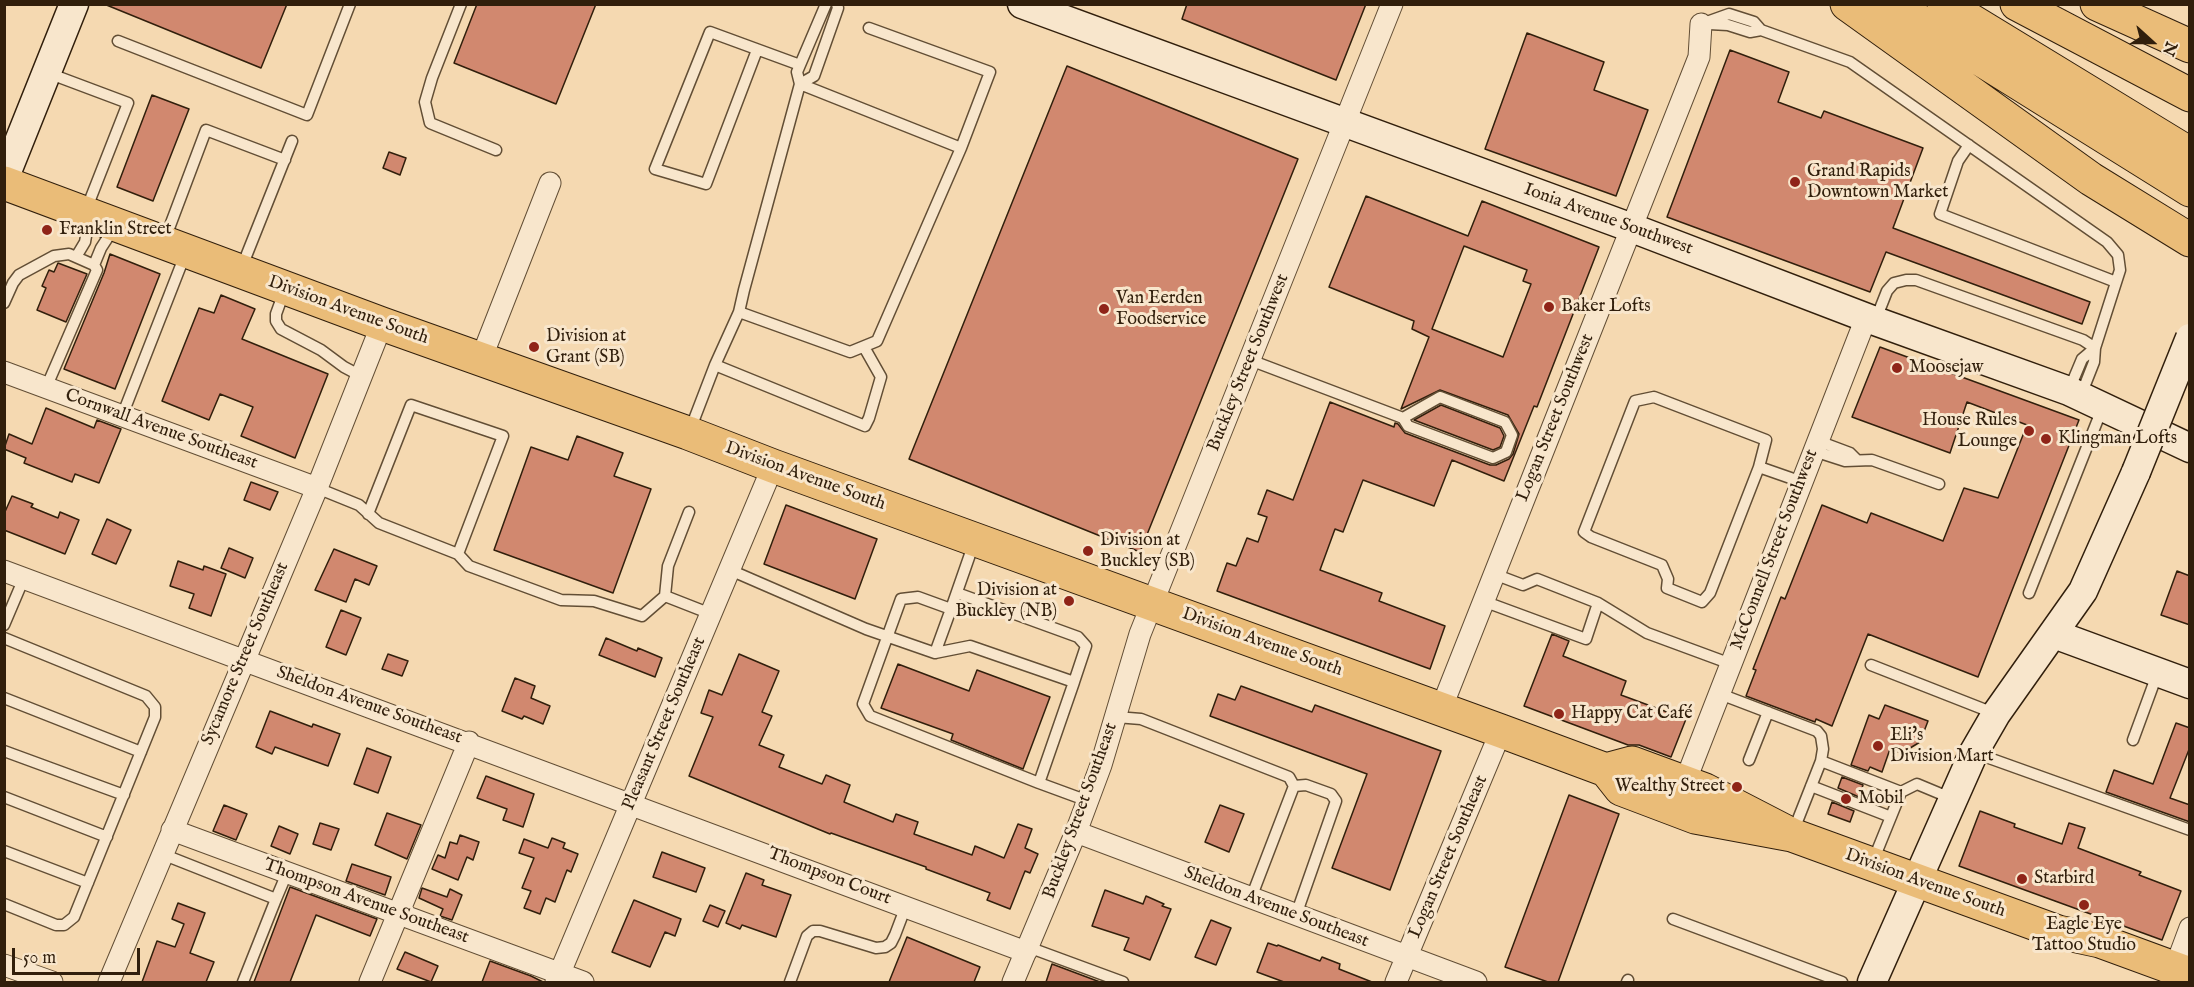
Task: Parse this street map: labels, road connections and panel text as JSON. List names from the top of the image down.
{
  "streets": {
    "main road": ["Division Avenue South"],
    "street": [
      "Ionia Avenue Southwest",
      "Buckley Street Southwest",
      "Logan Street Southwest",
      "Cornwall Avenue Southeast",
      "McConnell Street Southwest",
      "Sycamore Street Southeast",
      "Sheldon Avenue Southeast",
      "Pleasant Street Southeast",
      "Buckley Street Southeast",
      "Logan Street Southeast",
      "Thompson Court",
      "Thompson Avenue Southeast"
    ]
  },
  "crossings": [
    ["Ionia Avenue Southwest", "Buckley Street Southwest"],
    ["Ionia Avenue Southwest", "Logan Street Southwest"],
    ["Ionia Avenue Southwest", "McConnell Street Southwest"],
    ["Division Avenue South", "Buckley Street Southwest"],
    ["Division Avenue South", "Logan Street Southwest"],
    ["Division Avenue South", "McConnell Street Southwest"],
    ["Division Avenue South", "Sycamore Street Southeast"],
    ["Division Avenue South", "Pleasant Street Southeast"],
    ["Division Avenue South", "Buckley Street Southeast"],
    ["Division Avenue South", "Logan Street Southeast"],
    ["Buckley Street Southwest", "Buckley Street Southeast"],
    ["Cornwall Avenue Southeast", "Sycamore Street Southeast"],
    ["Sycamore Street Southeast", "Sheldon Avenue Southeast"],
    ["Sycamore Street Southeast", "Thompson Avenue Southeast"],
    ["Sheldon Avenue Southeast", "Pleasant Street Southeast"],
    ["Sheldon Avenue Southeast", "Buckley Street Southeast"],
    ["Sheldon Avenue Southeast", "Logan Street Southeast"],
    ["Sheldon Avenue Southeast", "Thompson Court"],
    ["Pleasant Street Southeast", "Thompson Court"],
    ["Pleasant Street Southeast", "Thompson Avenue Southeast"],
    ["Buckley Street Southeast", "Thompson Court"]
  ],
  "places": [
    "Grand Rapids Downtown Market",
    "Franklin Street",
    "Baker Lofts",
    "Van Eerden Foodservice",
    "Division at Grant (SB)",
    "Moosejaw",
    "House Rules Lounge",
    "Klingman Lofts",
    "Division at Buckley (SB)",
    "Division at Buckley (NB)",
    "Happy Cat Café",
    "Eli's Division Mart",
    "Wealthy Street",
    "Mobil",
    "Starbird",
    "Eagle Eye Tattoo Studio"
  ],
  "scale_bar": "50 m",
  "north": "right"
}
